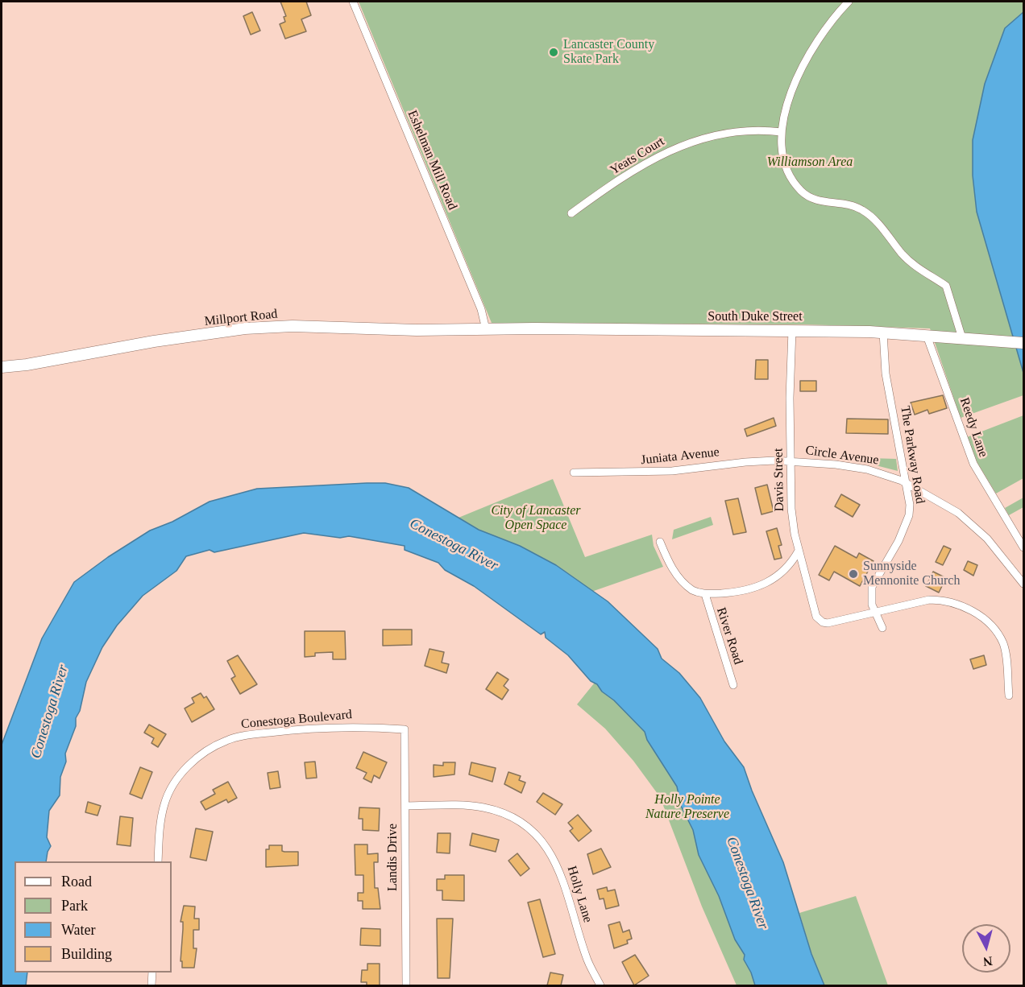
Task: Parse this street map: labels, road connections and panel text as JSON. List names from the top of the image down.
{
  "streets": {
    "main road": ["South Duke Street", "Millport Road"],
    "street": [
      "Yeats Court",
      "Eshelman Mill Road",
      "Reedy Lane",
      "The Parkway Road",
      "Circle Avenue",
      "Juniata Avenue",
      "Davis Street",
      "River Road",
      "Conestoga Boulevard",
      "Landis Drive",
      "Holly Lane"
    ]
  },
  "crossings": [
    ["Eshelman Mill Road", "South Duke Street"],
    ["Eshelman Mill Road", "Millport Road"],
    ["South Duke Street", "Millport Road"],
    ["South Duke Street", "Reedy Lane"],
    ["South Duke Street", "The Parkway Road"],
    ["South Duke Street", "Davis Street"],
    ["The Parkway Road", "Circle Avenue"],
    ["The Parkway Road", "Davis Street"],
    ["Circle Avenue", "Juniata Avenue"],
    ["Circle Avenue", "Davis Street"],
    ["Juniata Avenue", "Davis Street"],
    ["Conestoga Boulevard", "Landis Drive"],
    ["Landis Drive", "Holly Lane"]
  ],
  "water": ["Conestoga River"],
  "parks": ["Williamson Area", "City of Lancaster Open Space", "Holly Pointe Nature Preserve"],
  "places": ["Lancaster County Skate Park", "Sunnyside Mennonite Church"],
  "legend": [
    "Road",
    "Park",
    "Water",
    "Building"
  ],
  "north": "bottom"
}
